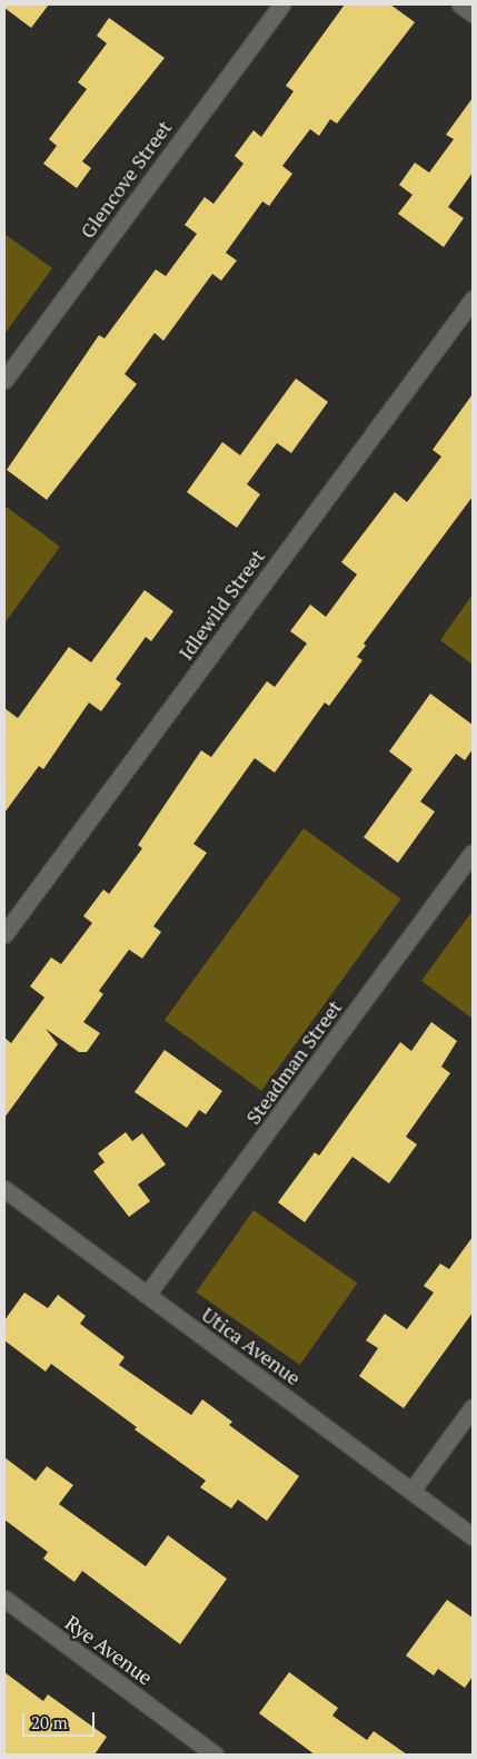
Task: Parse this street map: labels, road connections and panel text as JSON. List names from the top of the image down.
{
  "streets": {
    "street": [
      "Glencove Street",
      "Idlewild Street",
      "Steadman Street",
      "Utica Avenue",
      "Rye Avenue"
    ]
  },
  "crossings": [
    ["Steadman Street", "Utica Avenue"]
  ],
  "scale_bar": "20 m"
}
